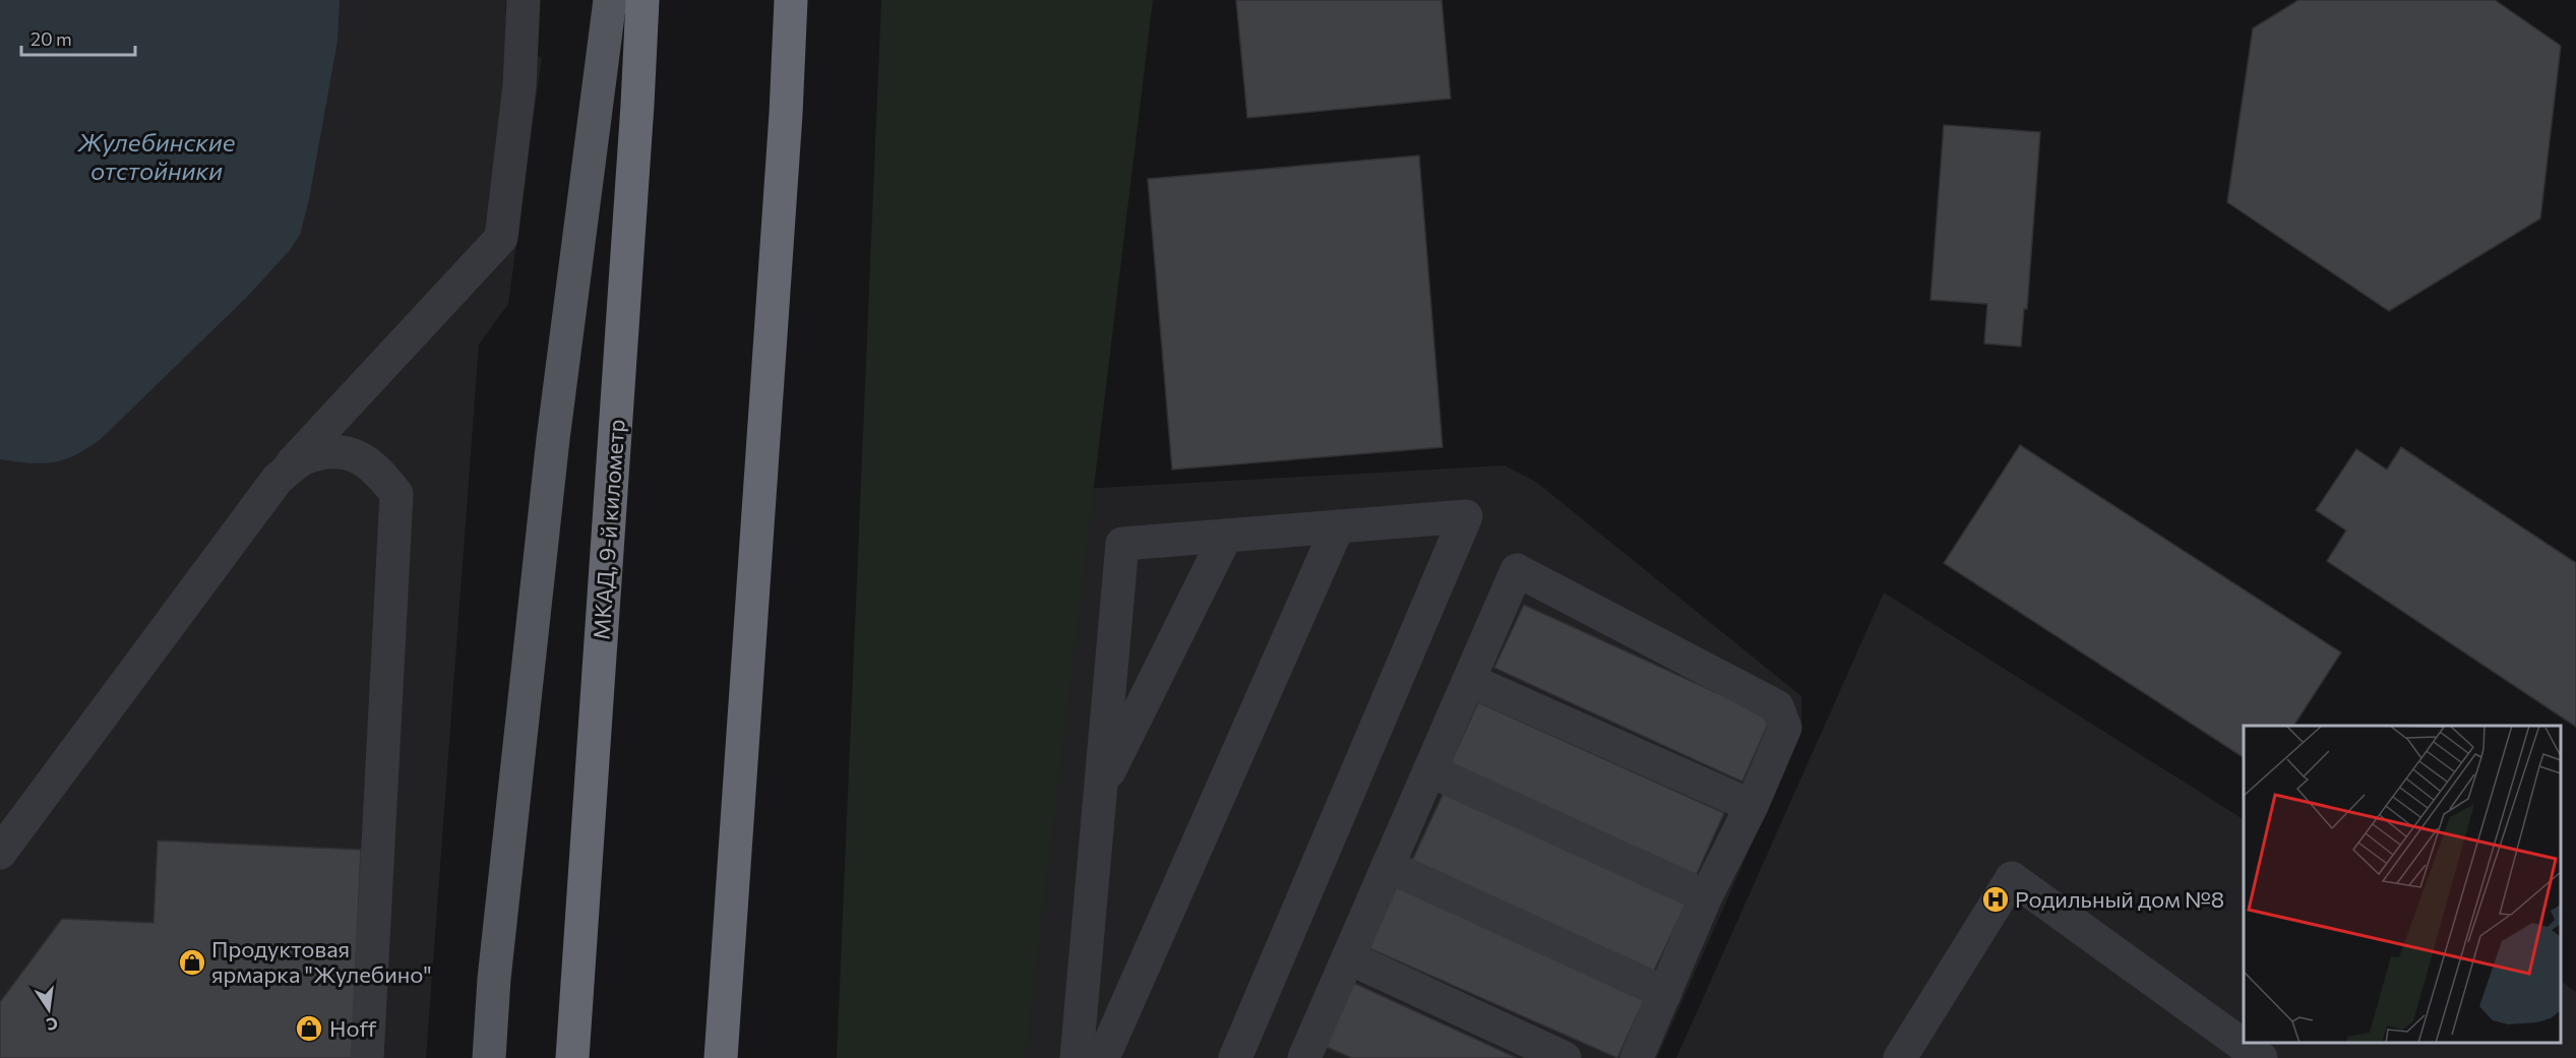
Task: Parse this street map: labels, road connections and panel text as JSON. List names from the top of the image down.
{
  "streets": {
    "highway": ["МКАД, 9-й километр"]
  },
  "water": ["Жулебинские отстойники"],
  "places": {
    "hospital": ["Родильный дом №8"],
    "shop": ["Продуктовая ярмарка \"Жулебино\"", "Hoff"]
  },
  "scale_bar": "20 m",
  "north": "bottom"
}
